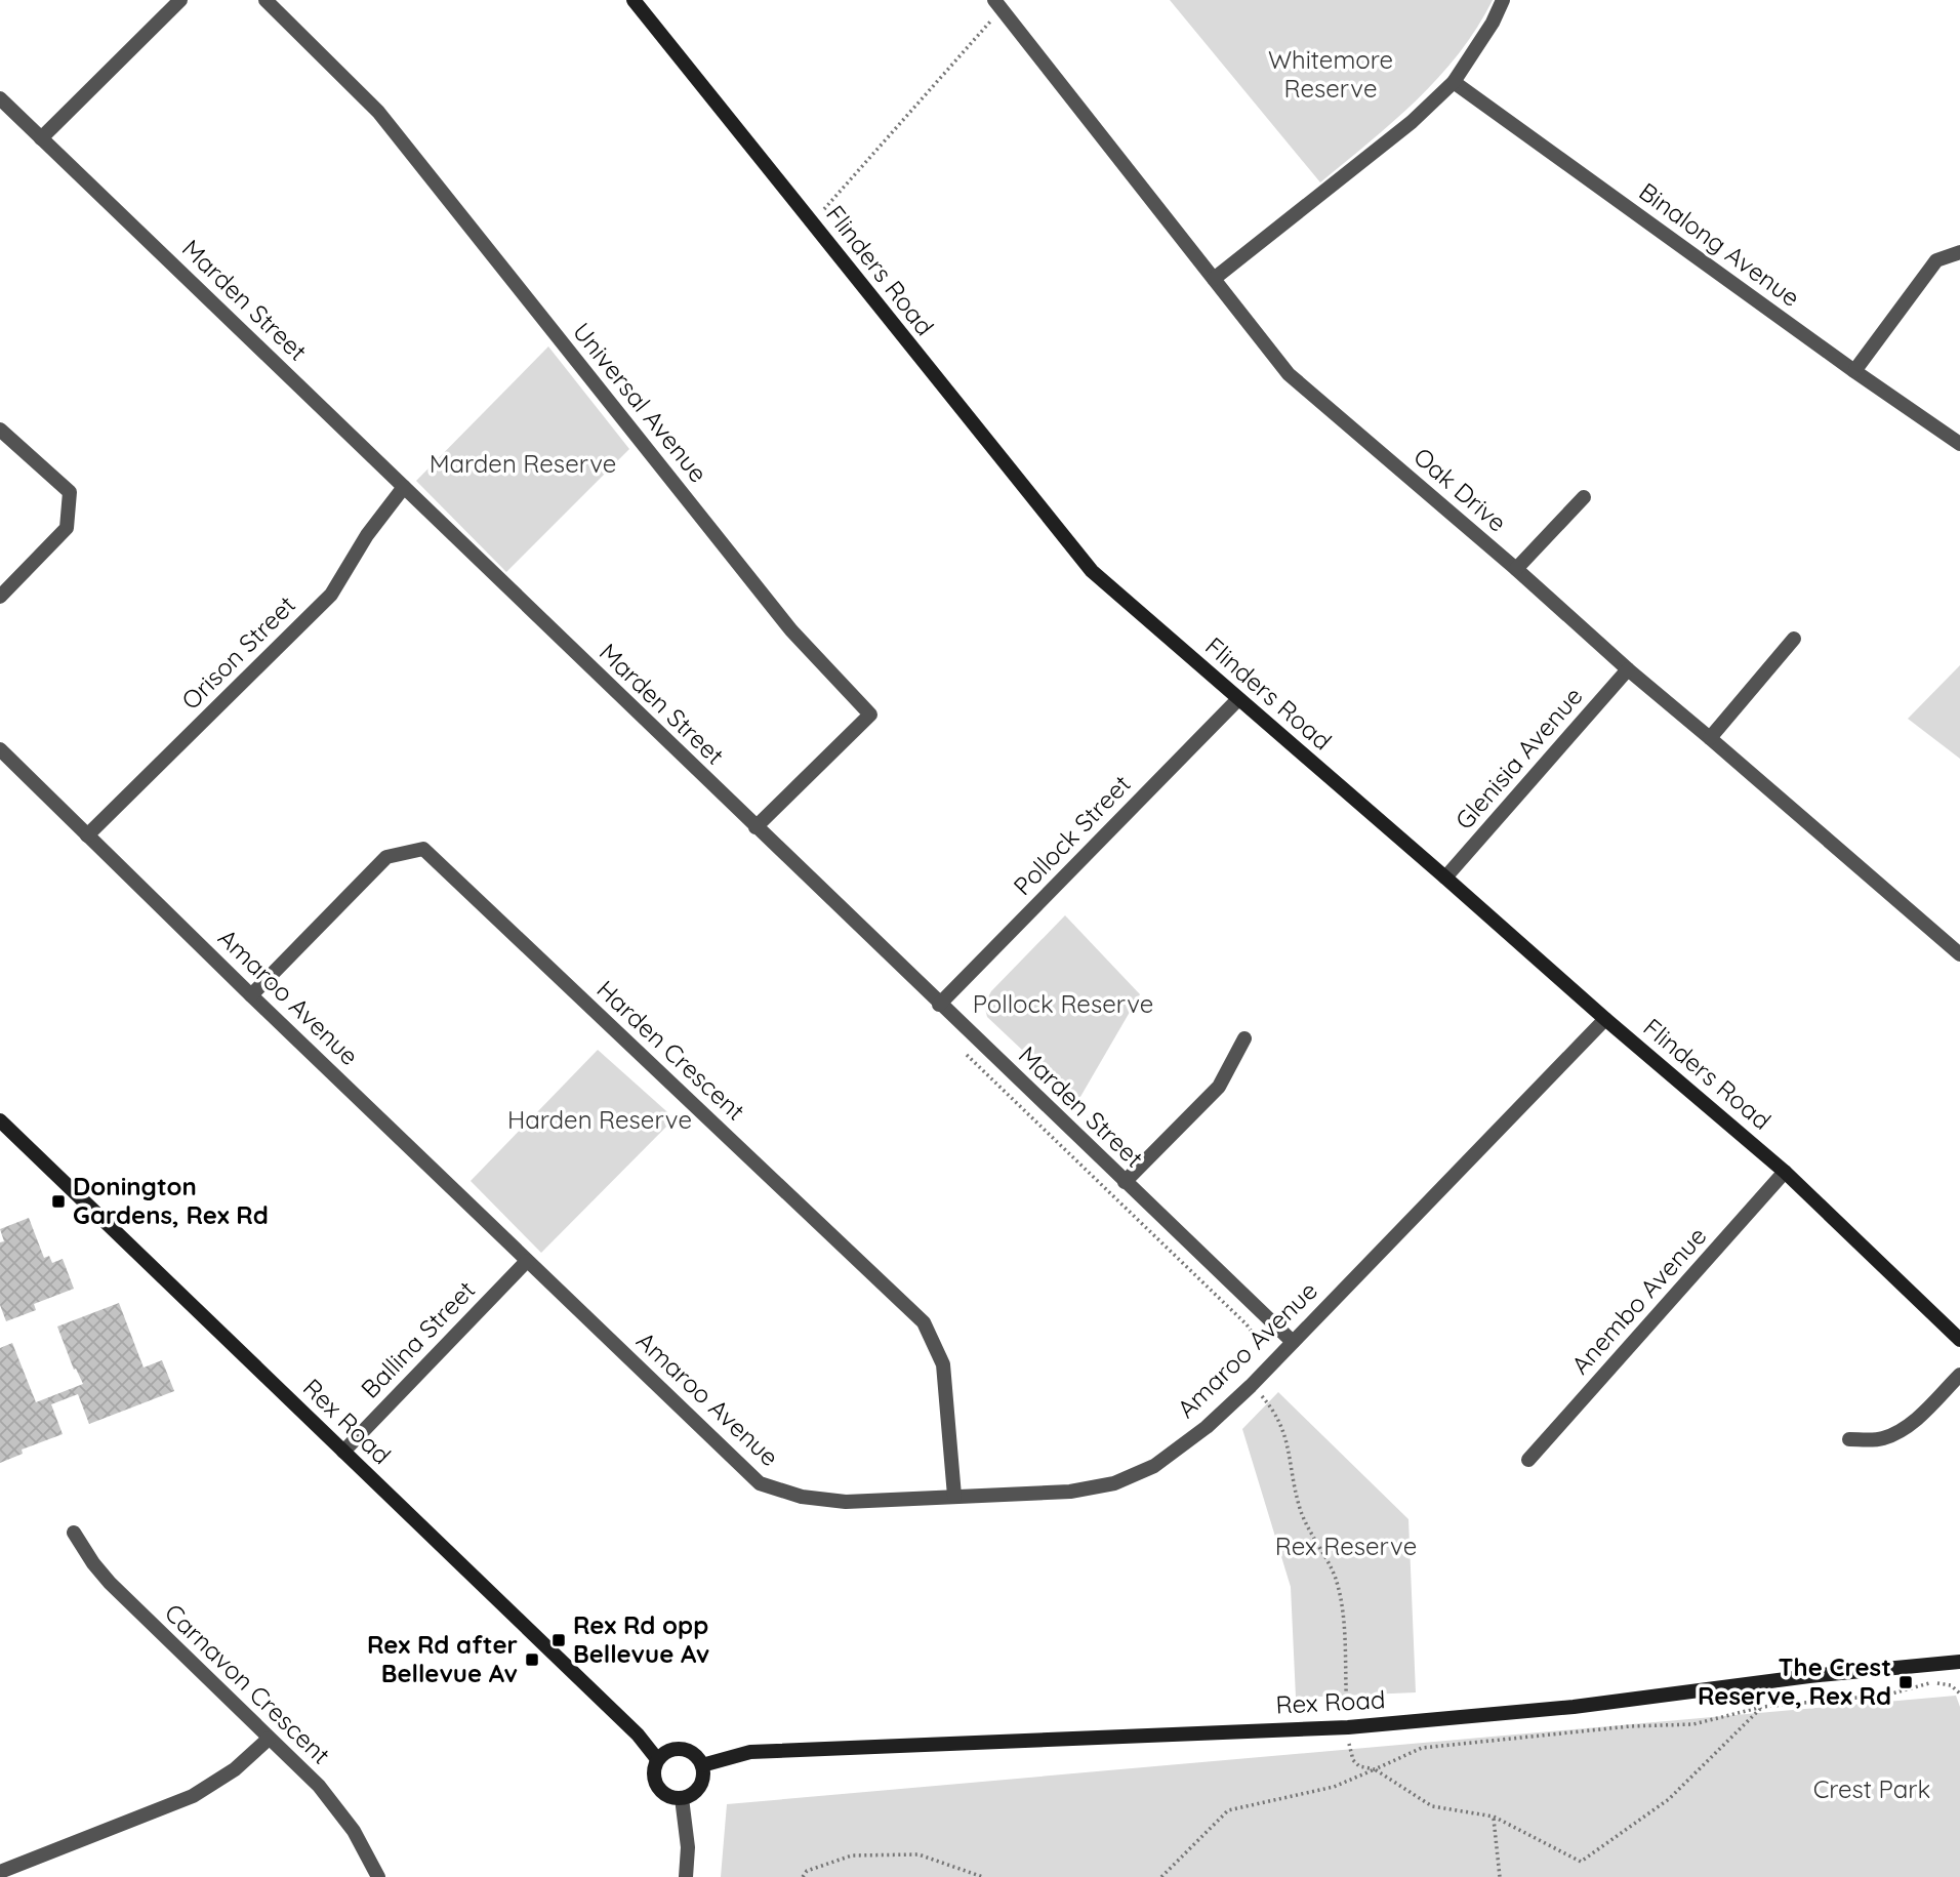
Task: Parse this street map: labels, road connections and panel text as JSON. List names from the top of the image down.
{
  "streets": {
    "street": [
      "Binalong Avenue",
      "Flinders Road",
      "Marden Street",
      "Universal Avenue",
      "Oak Drive",
      "Orison Street",
      "Glenisia Avenue",
      "Pollock Street",
      "Amaroo Avenue",
      "Harden Crescent",
      "Anembo Avenue",
      "Ballina Street",
      "Rex Road",
      "Carnavon Crescent"
    ]
  },
  "crossings": [
    ["Flinders Road", "Glenisia Avenue"],
    ["Flinders Road", "Pollock Street"],
    ["Flinders Road", "Amaroo Avenue"],
    ["Flinders Road", "Anembo Avenue"],
    ["Marden Street", "Universal Avenue"],
    ["Marden Street", "Orison Street"],
    ["Marden Street", "Pollock Street"],
    ["Marden Street", "Amaroo Avenue"],
    ["Oak Drive", "Glenisia Avenue"],
    ["Orison Street", "Amaroo Avenue"],
    ["Amaroo Avenue", "Harden Crescent"],
    ["Amaroo Avenue", "Ballina Street"],
    ["Ballina Street", "Rex Road"]
  ],
  "parks": [
    "Whitemore Reserve",
    "Marden Reserve",
    "Pollock Reserve",
    "Harden Reserve",
    "Rex Reserve",
    "Crest Park"
  ],
  "places": {
    "transit": [
      "Donington Gardens, Rex Rd",
      "Rex Rd opp Bellevue Av",
      "Rex Rd after Bellevue Av",
      "The Crest Reserve, Rex Rd"
    ]
  }
}
